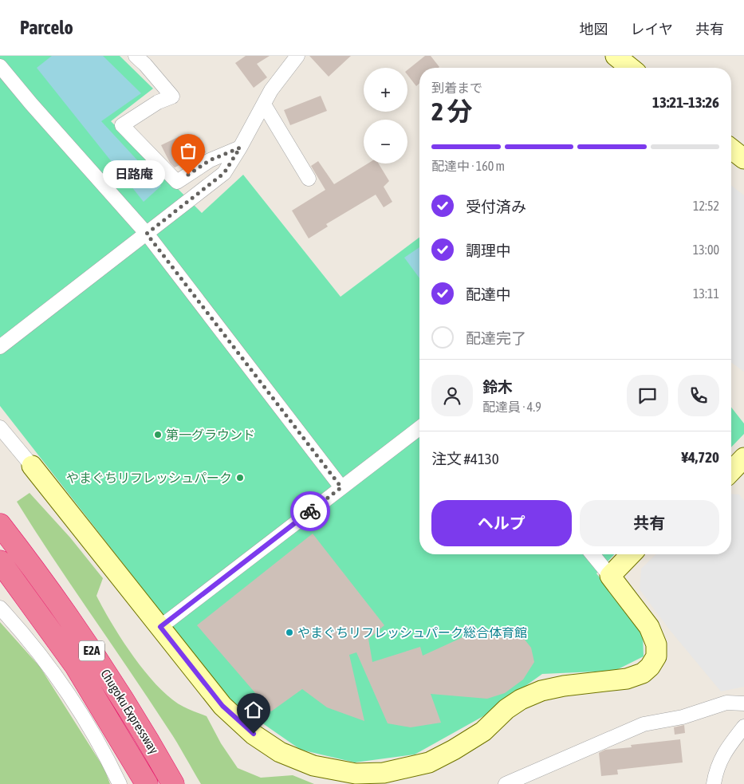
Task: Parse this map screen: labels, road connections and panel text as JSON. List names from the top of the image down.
{
  "streets": {
    "highway": ["E2A", "Chugoku Expressway"]
  },
  "places": [
    "日路庵",
    "第一グラウンド",
    "やまぐちリフレッシュパーク",
    "やまぐちリフレッシュパーク総合体育館"
  ],
  "page": {
    "header": "Parcelo",
    "nav": ["地図", "レイヤ", "共有"],
    "map_buttons": ["+", "−"],
    "heading": ["2 分", "到着まで", "13:21–13:26"],
    "panel": [
      "鈴木",
      "配達員 · 4.9",
      "注文 #4130",
      "¥4,720"
    ],
    "bar": "配達中 · 160 m",
    "bubble": "日路庵",
    "list": [
      ["受付済み", "12:52"],
      ["調理中", "13:00"],
      ["配達中", "13:11"],
      "配達完了"
    ],
    "buttons": ["ヘルプ", "共有"]
  }
}
